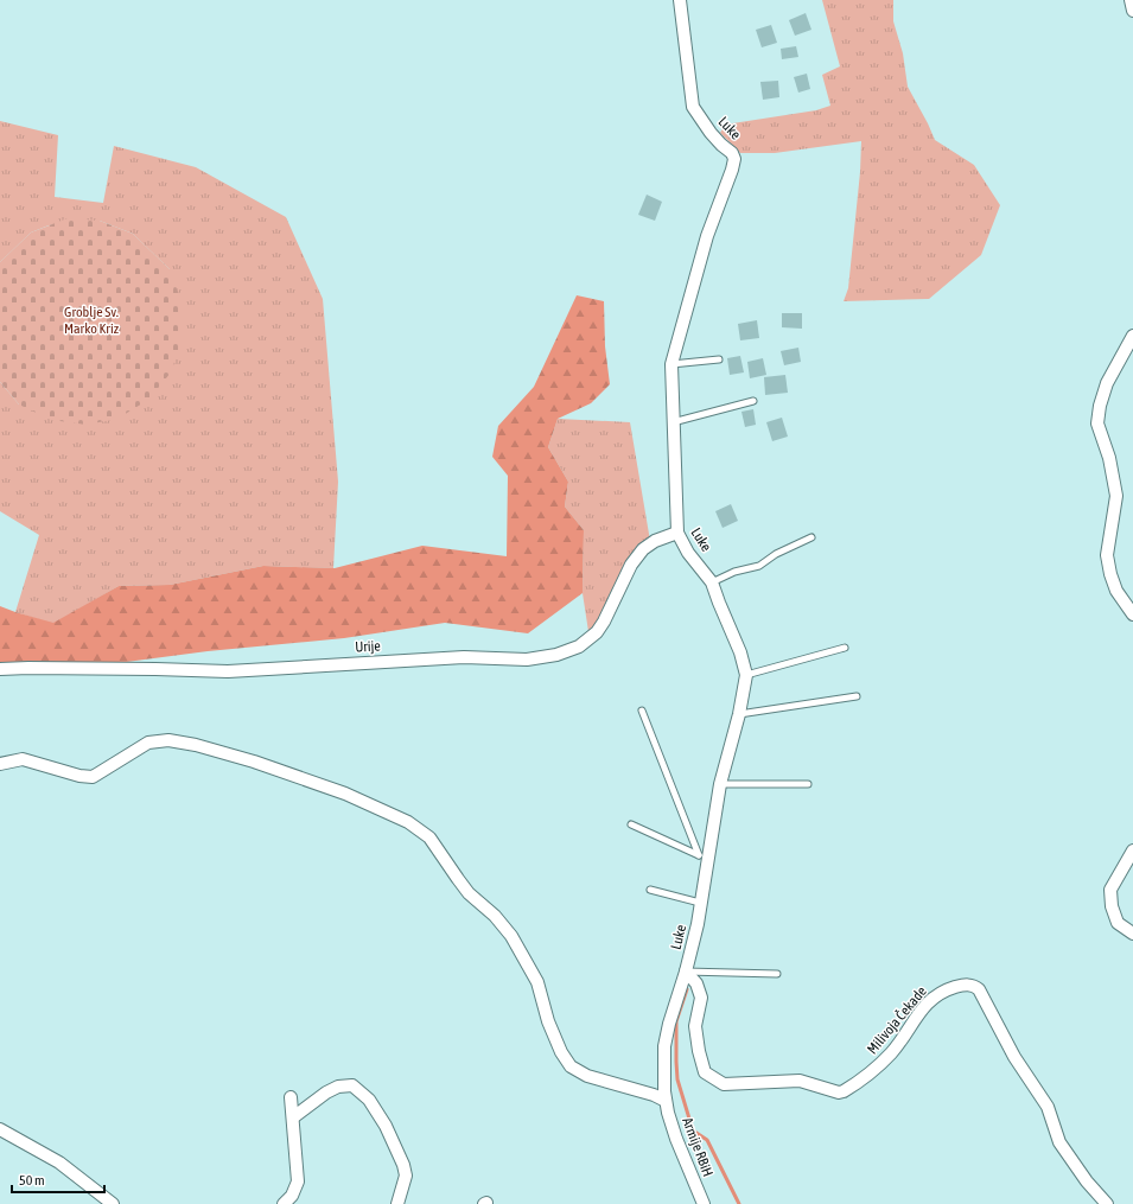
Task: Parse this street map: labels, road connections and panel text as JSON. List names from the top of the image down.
{
  "streets": {
    "street": [
      "Luke",
      "Urije",
      "Milivoja Čekade",
      "Armije RBiH"
    ]
  },
  "crossings": [
    ["Luke", "Urije"],
    ["Luke", "Milivoja Čekade"],
    ["Luke", "Armije RBiH"]
  ],
  "parks": ["Groblje Sv. Marko Kriz"],
  "scale_bar": "50 m"
}
